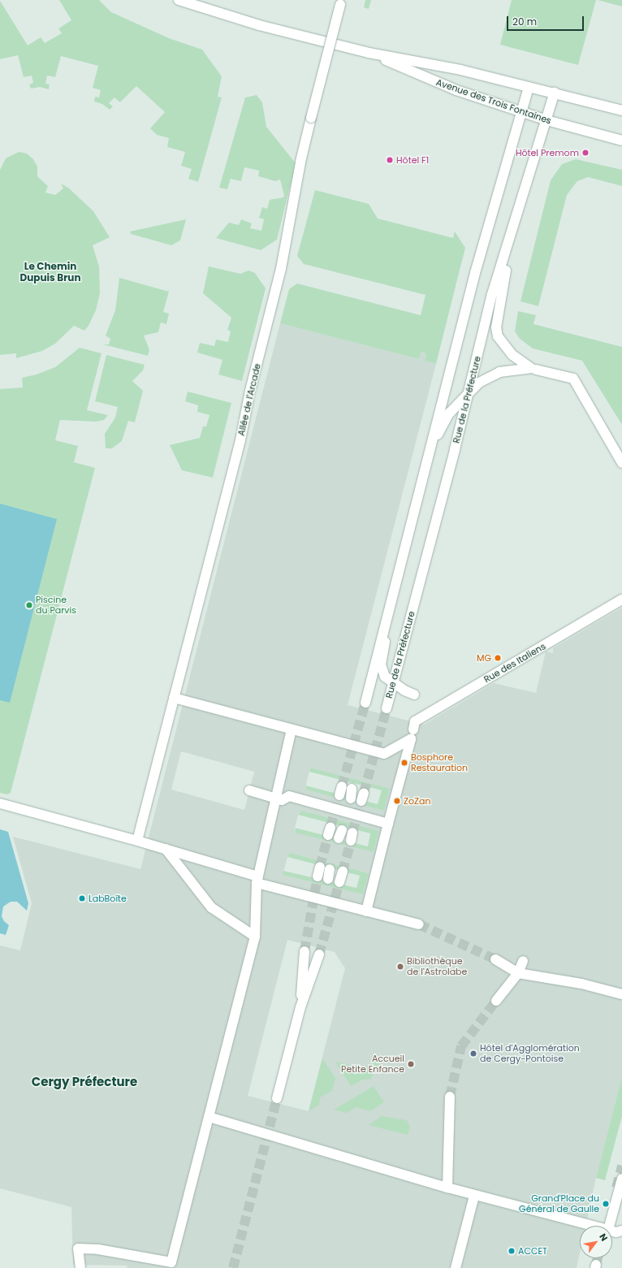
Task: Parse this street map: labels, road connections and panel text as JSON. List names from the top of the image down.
{
  "streets": {
    "street": [
      "Avenue des Trois Fontaines",
      "Allée de l'Arcade",
      "Rue de la Préfecture",
      "Rue des Italiens"
    ]
  },
  "crossings": [
    ["Avenue des Trois Fontaines", "Rue de la Préfecture"]
  ],
  "districts": ["Le Chemin Dupuis Brun", "Cergy Préfecture"],
  "places": [
    "Hôtel Premom",
    "Hôtel F1",
    "Piscine du Parvis",
    "MG",
    "Bosphore Restauration",
    "ZoZan",
    "LabBoîte",
    "Bibliothèque de l'Astrolabe",
    "Hôtel d'Agglomération de Cergy-Pontoise",
    "Accueil Petite Enfance",
    "Grand'Place du Général de Gaulle",
    "ACCET"
  ],
  "scale_bar": "20 m",
  "north": "top right"
}
